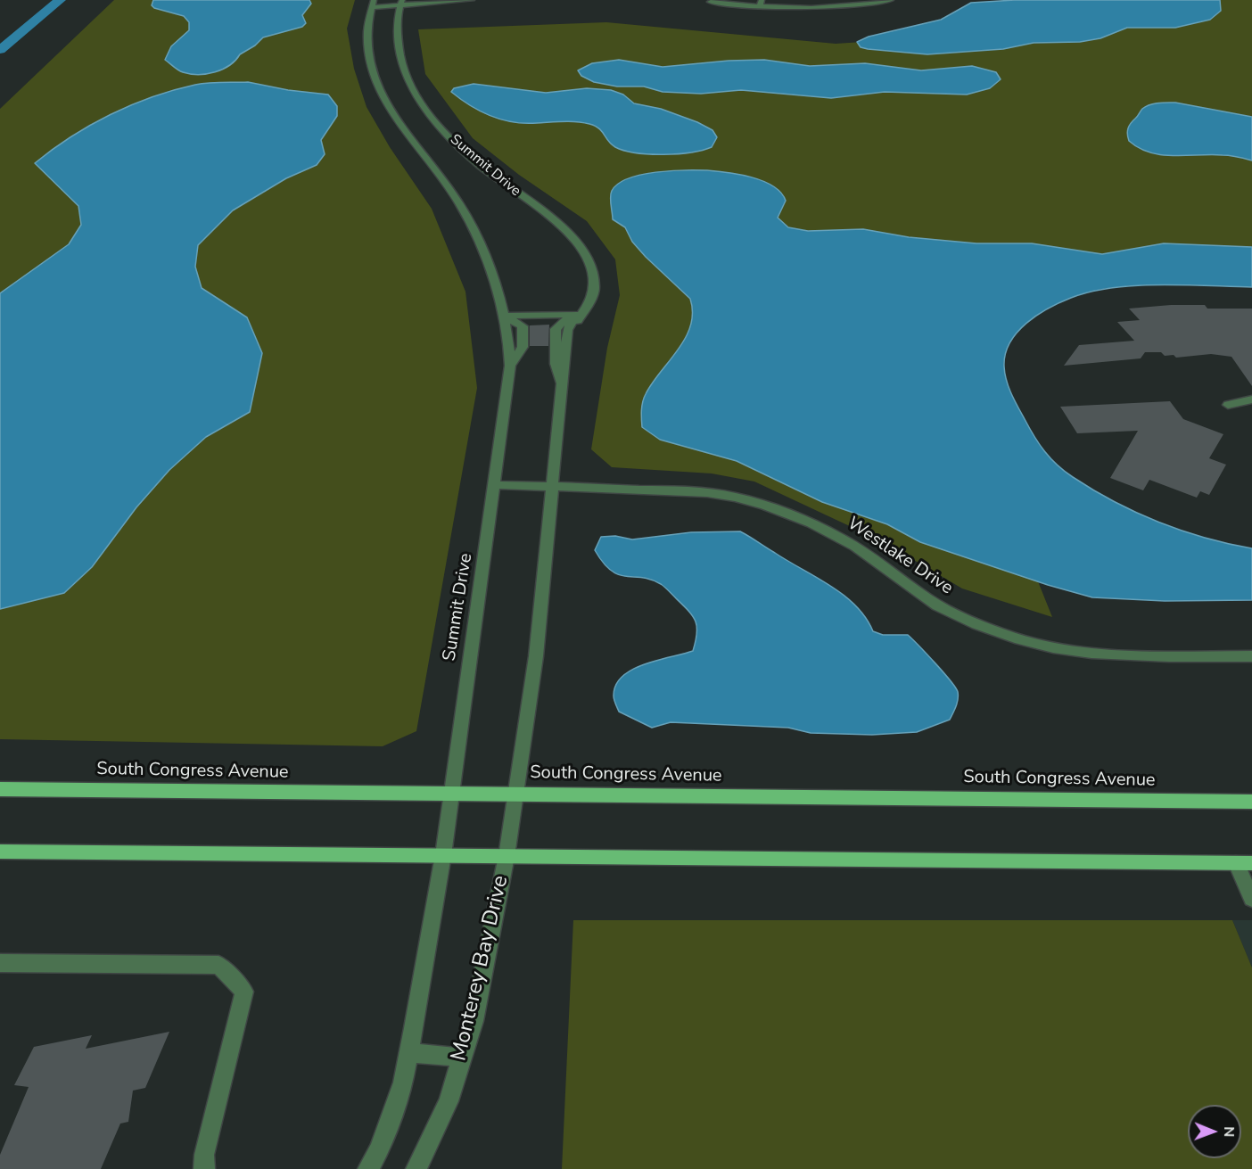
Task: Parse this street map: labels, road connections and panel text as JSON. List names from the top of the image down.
{
  "streets": {
    "main road": ["South Congress Avenue"],
    "street": ["Summit Drive", "Westlake Drive", "Monterey Bay Drive"]
  },
  "crossings": [
    ["Summit Drive", "Westlake Drive"],
    ["Summit Drive", "South Congress Avenue"],
    ["Summit Drive", "Monterey Bay Drive"]
  ],
  "north": "right"
}
